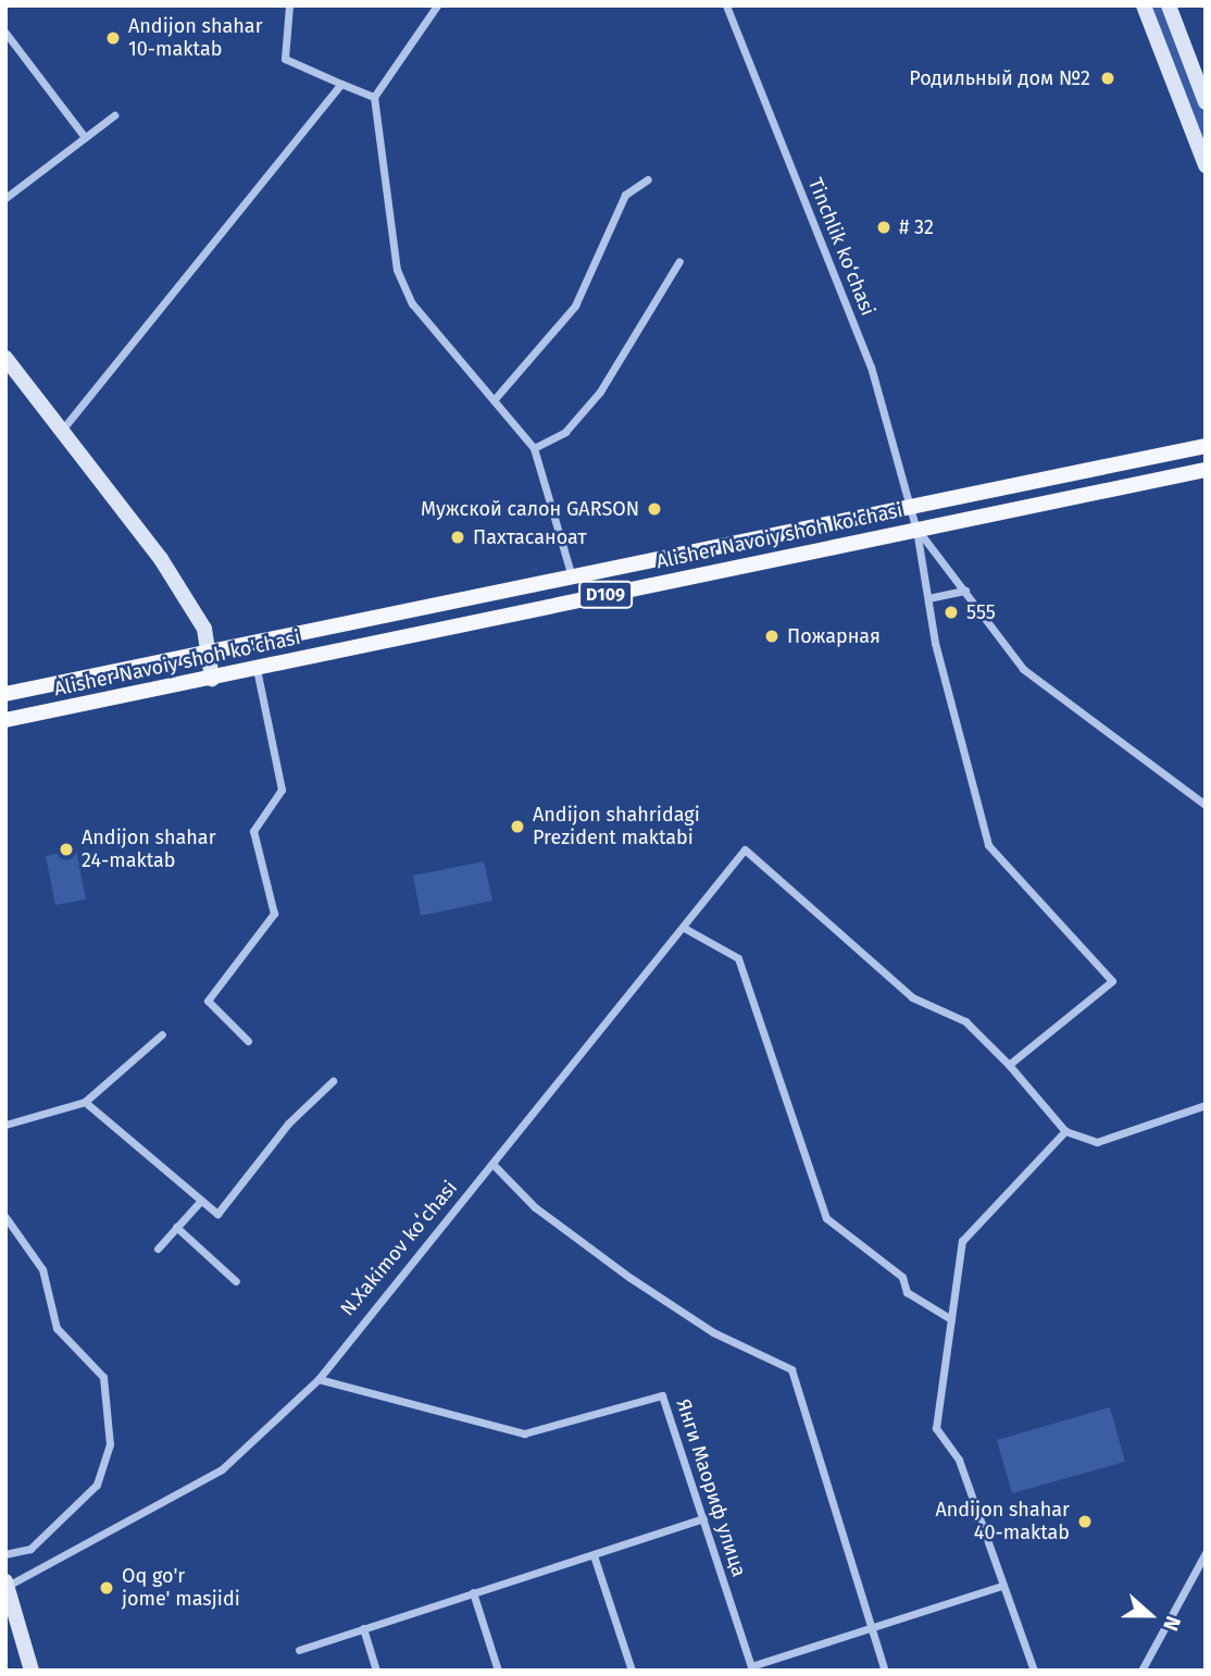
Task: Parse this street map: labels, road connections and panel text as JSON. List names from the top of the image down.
{
  "streets": {
    "main road": ["Alisher Navoiy shoh ko'chasi", "D109"],
    "street": ["Tinchlik kо‘chasi", "N.Xakimov koʻchasi", "Янги Маориф улица"]
  },
  "crossings": [
    ["Tinchlik kо‘chasi", "Alisher Navoiy shoh ko'chasi"],
    ["Tinchlik kо‘chasi", "N.Xakimov koʻchasi"],
    ["N.Xakimov koʻchasi", "Янги Маориф улица"]
  ],
  "places": [
    "Andijon shahar 10-maktab",
    "Родильный дом №2",
    "# 32",
    "Мужской салон GARSON",
    "Пахтасаноат",
    "555",
    "Пожарная",
    "Andijon shahridagi Prezident maktabi",
    "Andijon shahar 24-maktab",
    "Andijon shahar 40-maktab",
    "Oq go'r jome' masjidi"
  ],
  "north": "right"
}
